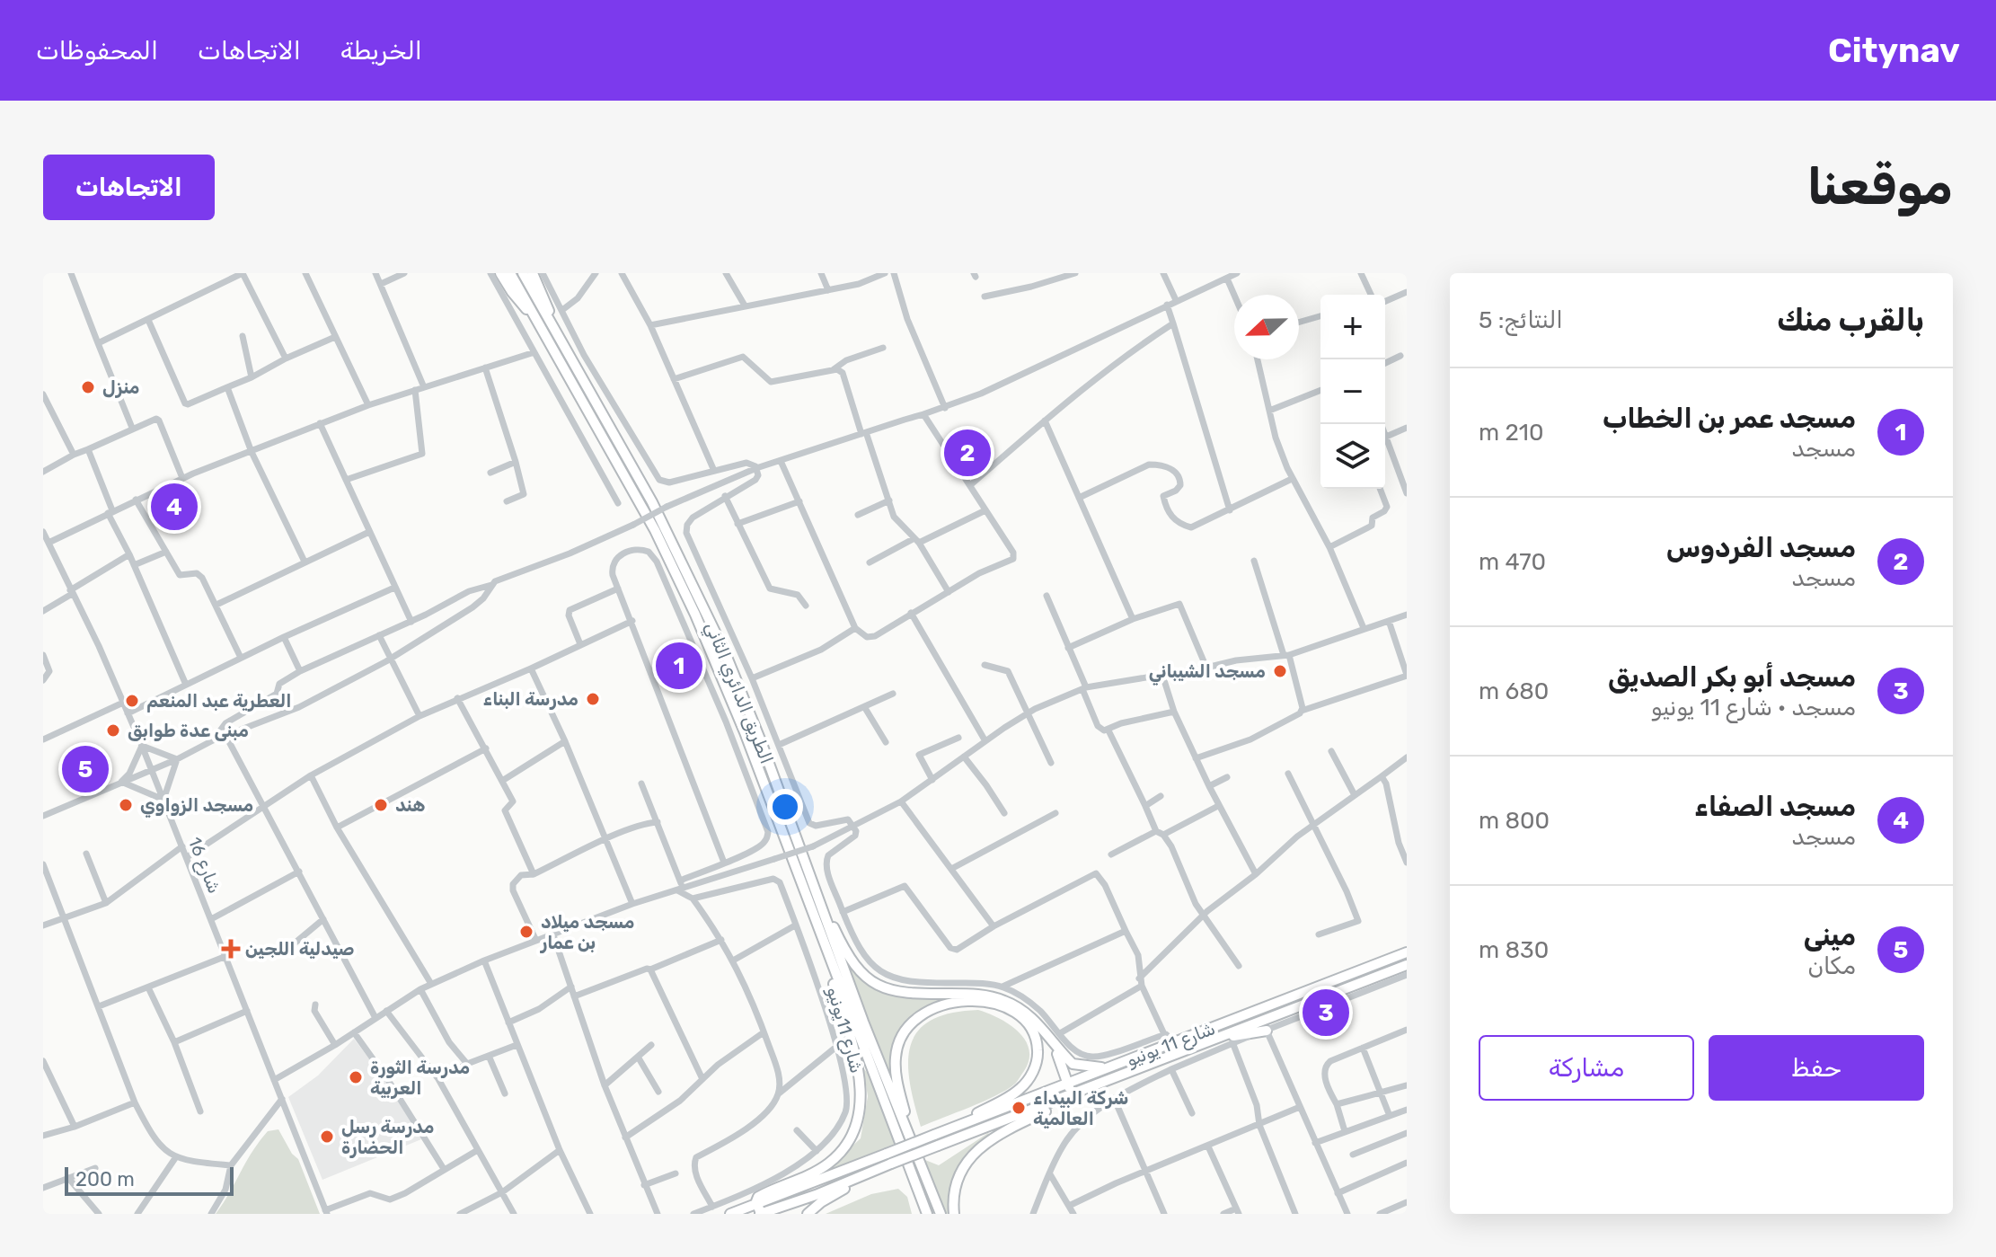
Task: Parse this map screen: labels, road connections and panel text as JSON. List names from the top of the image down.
{
  "streets": {
    "highway": ["الطريق الدائري الثاني", "شارع 11 يونيو"],
    "street": ["شارع 16", "شارع 11يونيو"]
  },
  "places": {
    "other": [
      "منزل",
      "مسجد الشيباني",
      "مدرسة البناء",
      "العطرية عبد المنعم",
      "مبنى عدة طوابق",
      "مسجد الزواوي",
      "هند",
      "مسجد ميلاد بن عمار",
      "مدرسة الثورة العربية",
      "شركة البيداء العالمية",
      "مدرسة رسل الحضارة"
    ],
    "health": ["صيدلية اللجين"]
  },
  "scale_bar": "200 m",
  "north": "left",
  "page": {
    "header": "Citynav",
    "nav": ["الخريطة", "الاتجاهات", "المحفوظات"],
    "buttons": [
      "الاتجاهات",
      ["حفظ", "مشاركة"]
    ],
    "title": "موقعنا",
    "heading": ["بالقرب منك", "النتائج: 5"],
    "map_buttons": ["+", "−"],
    "list": [
      {
        "mark": "1",
        "name": "مسجد عمر بن الخطاب",
        "note": "مسجد",
        "value": "210 m"
      },
      {
        "mark": "2",
        "name": "مسجد الفردوس",
        "note": "مسجد",
        "value": "470 m"
      },
      {
        "mark": "3",
        "name": "مسجد أبو بكر الصديق",
        "note": "مسجد · شارع 11 يونيو",
        "value": "680 m"
      },
      {
        "mark": "4",
        "name": "مسجد الصفاء",
        "note": "مسجد",
        "value": "800 m"
      },
      {
        "mark": "5",
        "name": "مينى",
        "note": "مكان",
        "value": "830 m"
      }
    ],
    "pins": [
      "2",
      "4",
      "1",
      "5",
      "3"
    ],
    "scale": "200 m"
  }
}
